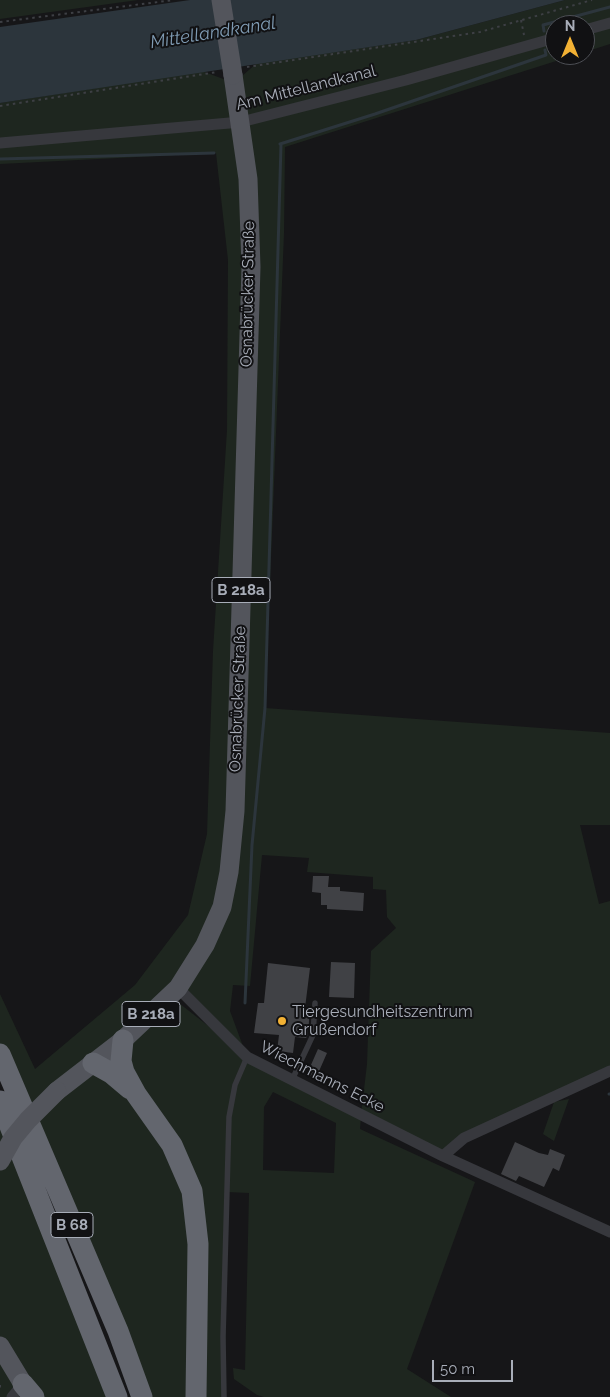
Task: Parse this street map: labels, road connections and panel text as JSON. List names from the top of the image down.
{
  "streets": {
    "highway": ["B 68"],
    "main road": ["Osnabrücker Straße", "B 218a"],
    "street": ["Am Mittellandkanal", "Wiechmanns Ecke"]
  },
  "crossings": [
    ["Am Mittellandkanal", "Osnabrücker Straße"],
    ["Osnabrücker Straße", "Wiechmanns Ecke"]
  ],
  "water": ["Mittellandkanal"],
  "places": ["Tiergesundheitszentrum Grußendorf"],
  "scale_bar": "50 m",
  "north": "top"
}
